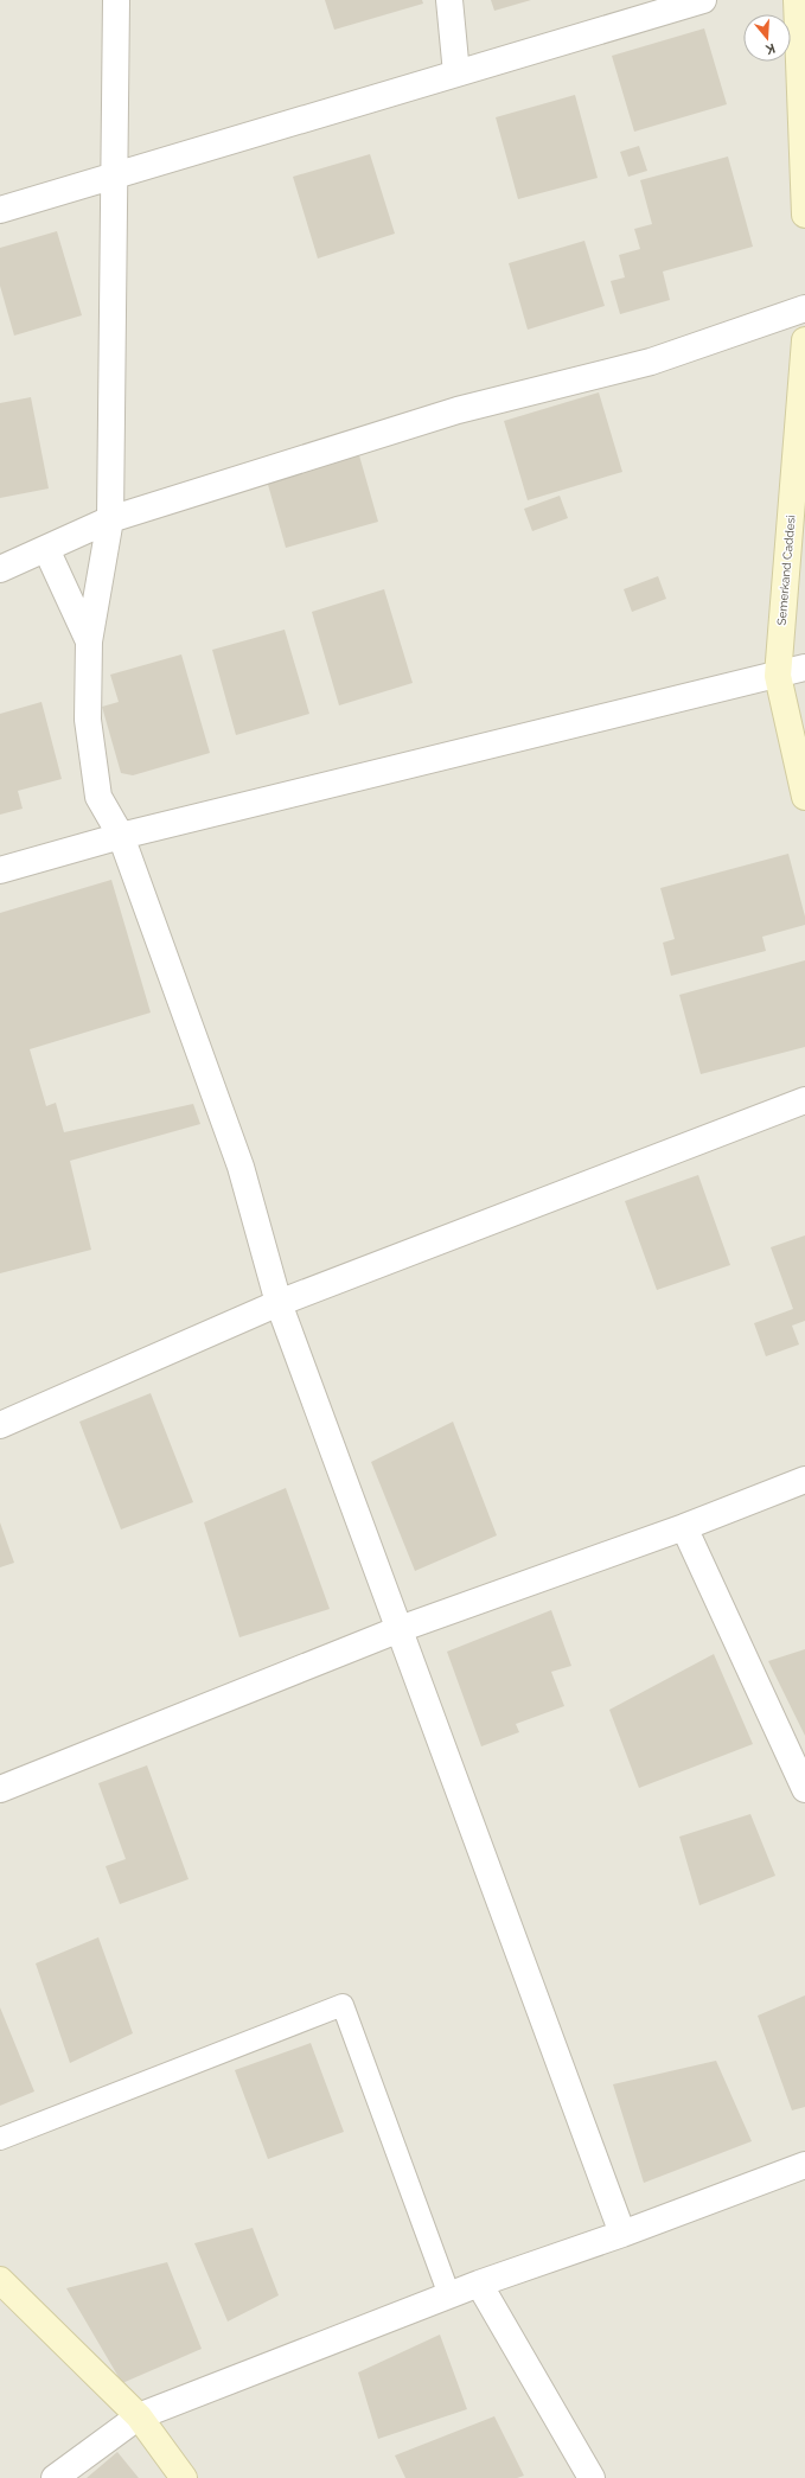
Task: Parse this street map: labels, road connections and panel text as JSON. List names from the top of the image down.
{
  "streets": {
    "street": ["Semerkand Caddesi"]
  },
  "north": "bottom"
}
